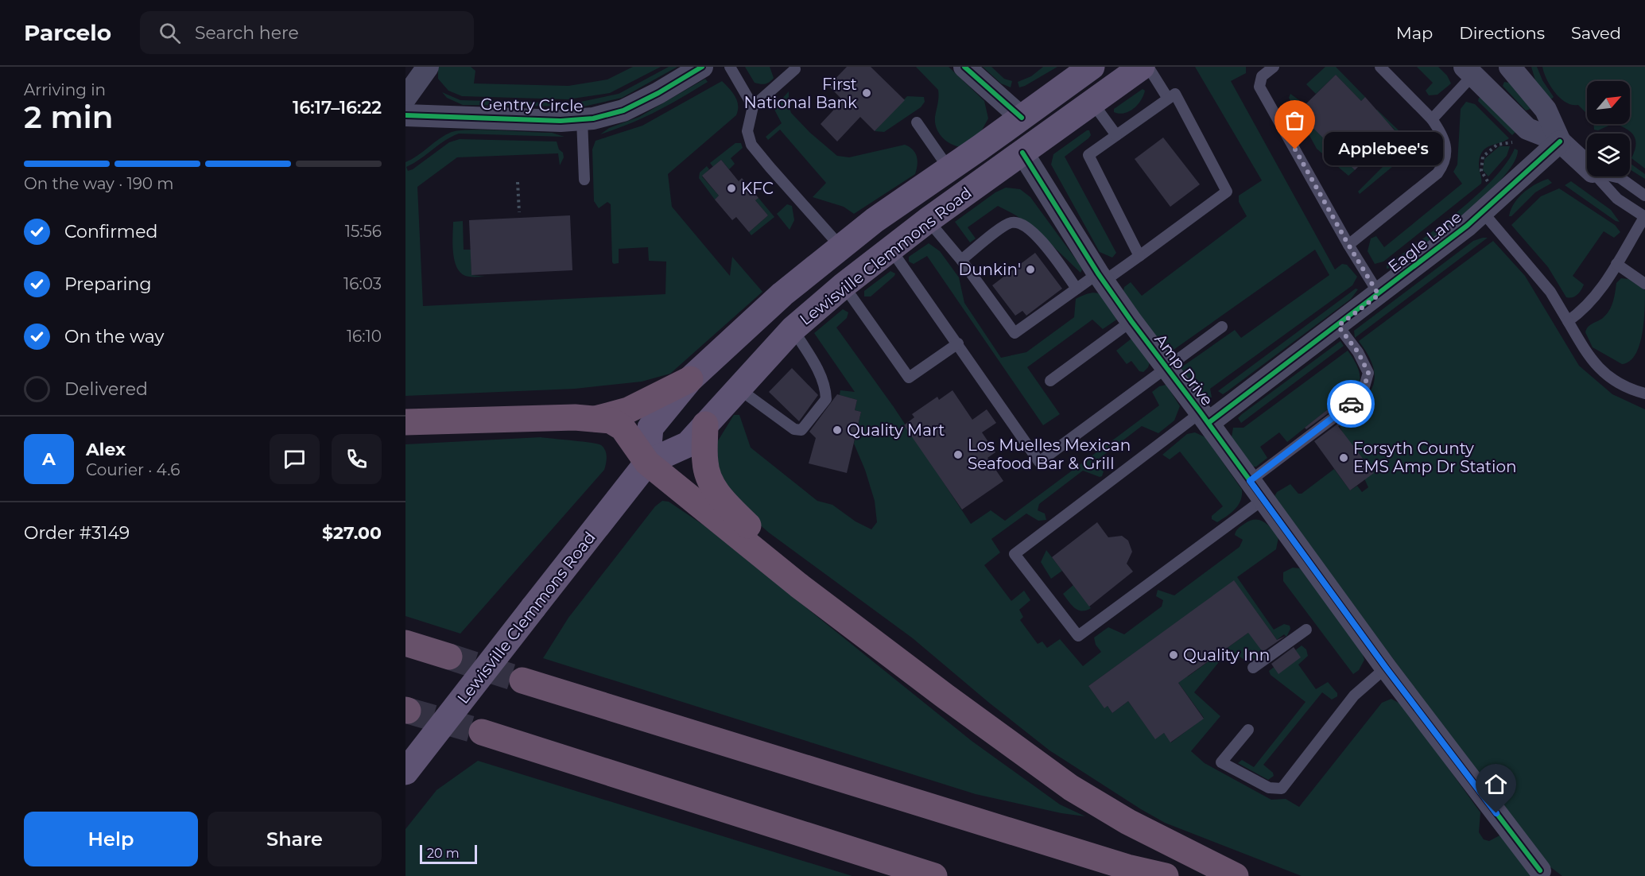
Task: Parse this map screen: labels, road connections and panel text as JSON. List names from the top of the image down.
{
  "streets": {
    "main road": ["Lewisville Clemmons Road"],
    "street": ["Gentry Circle", "Eagle Lane", "Amp Drive"]
  },
  "crossings": [
    ["Eagle Lane", "Amp Drive"],
    ["Lewisville Clemmons Road", "Amp Drive"]
  ],
  "places": [
    "First National Bank",
    "Applebee's",
    "KFC",
    "Dunkin'",
    "Quality Mart",
    "Los Muelles Mexican Seafood Bar & Grill",
    "Forsyth County EMS Amp Dr Station",
    "Quality Inn"
  ],
  "scale_bar": "20 m",
  "north": "top right",
  "page": {
    "header": "Parcelo",
    "search": "Search here",
    "nav": ["Map", "Directions", "Saved"],
    "heading": ["2 min", "Arriving in", "16:17–16:22"],
    "panel": [
      "Alex",
      "Courier · 4.6",
      "Order #3149",
      "$27.00"
    ],
    "bubble": "Applebee's",
    "bar": "On the way · 190 m",
    "list": [
      ["Confirmed", "15:56"],
      ["Preparing", "16:03"],
      ["On the way", "16:10"],
      "Delivered"
    ],
    "round": "A",
    "buttons": ["Help", "Share"],
    "scale": "20 m"
  }
}
